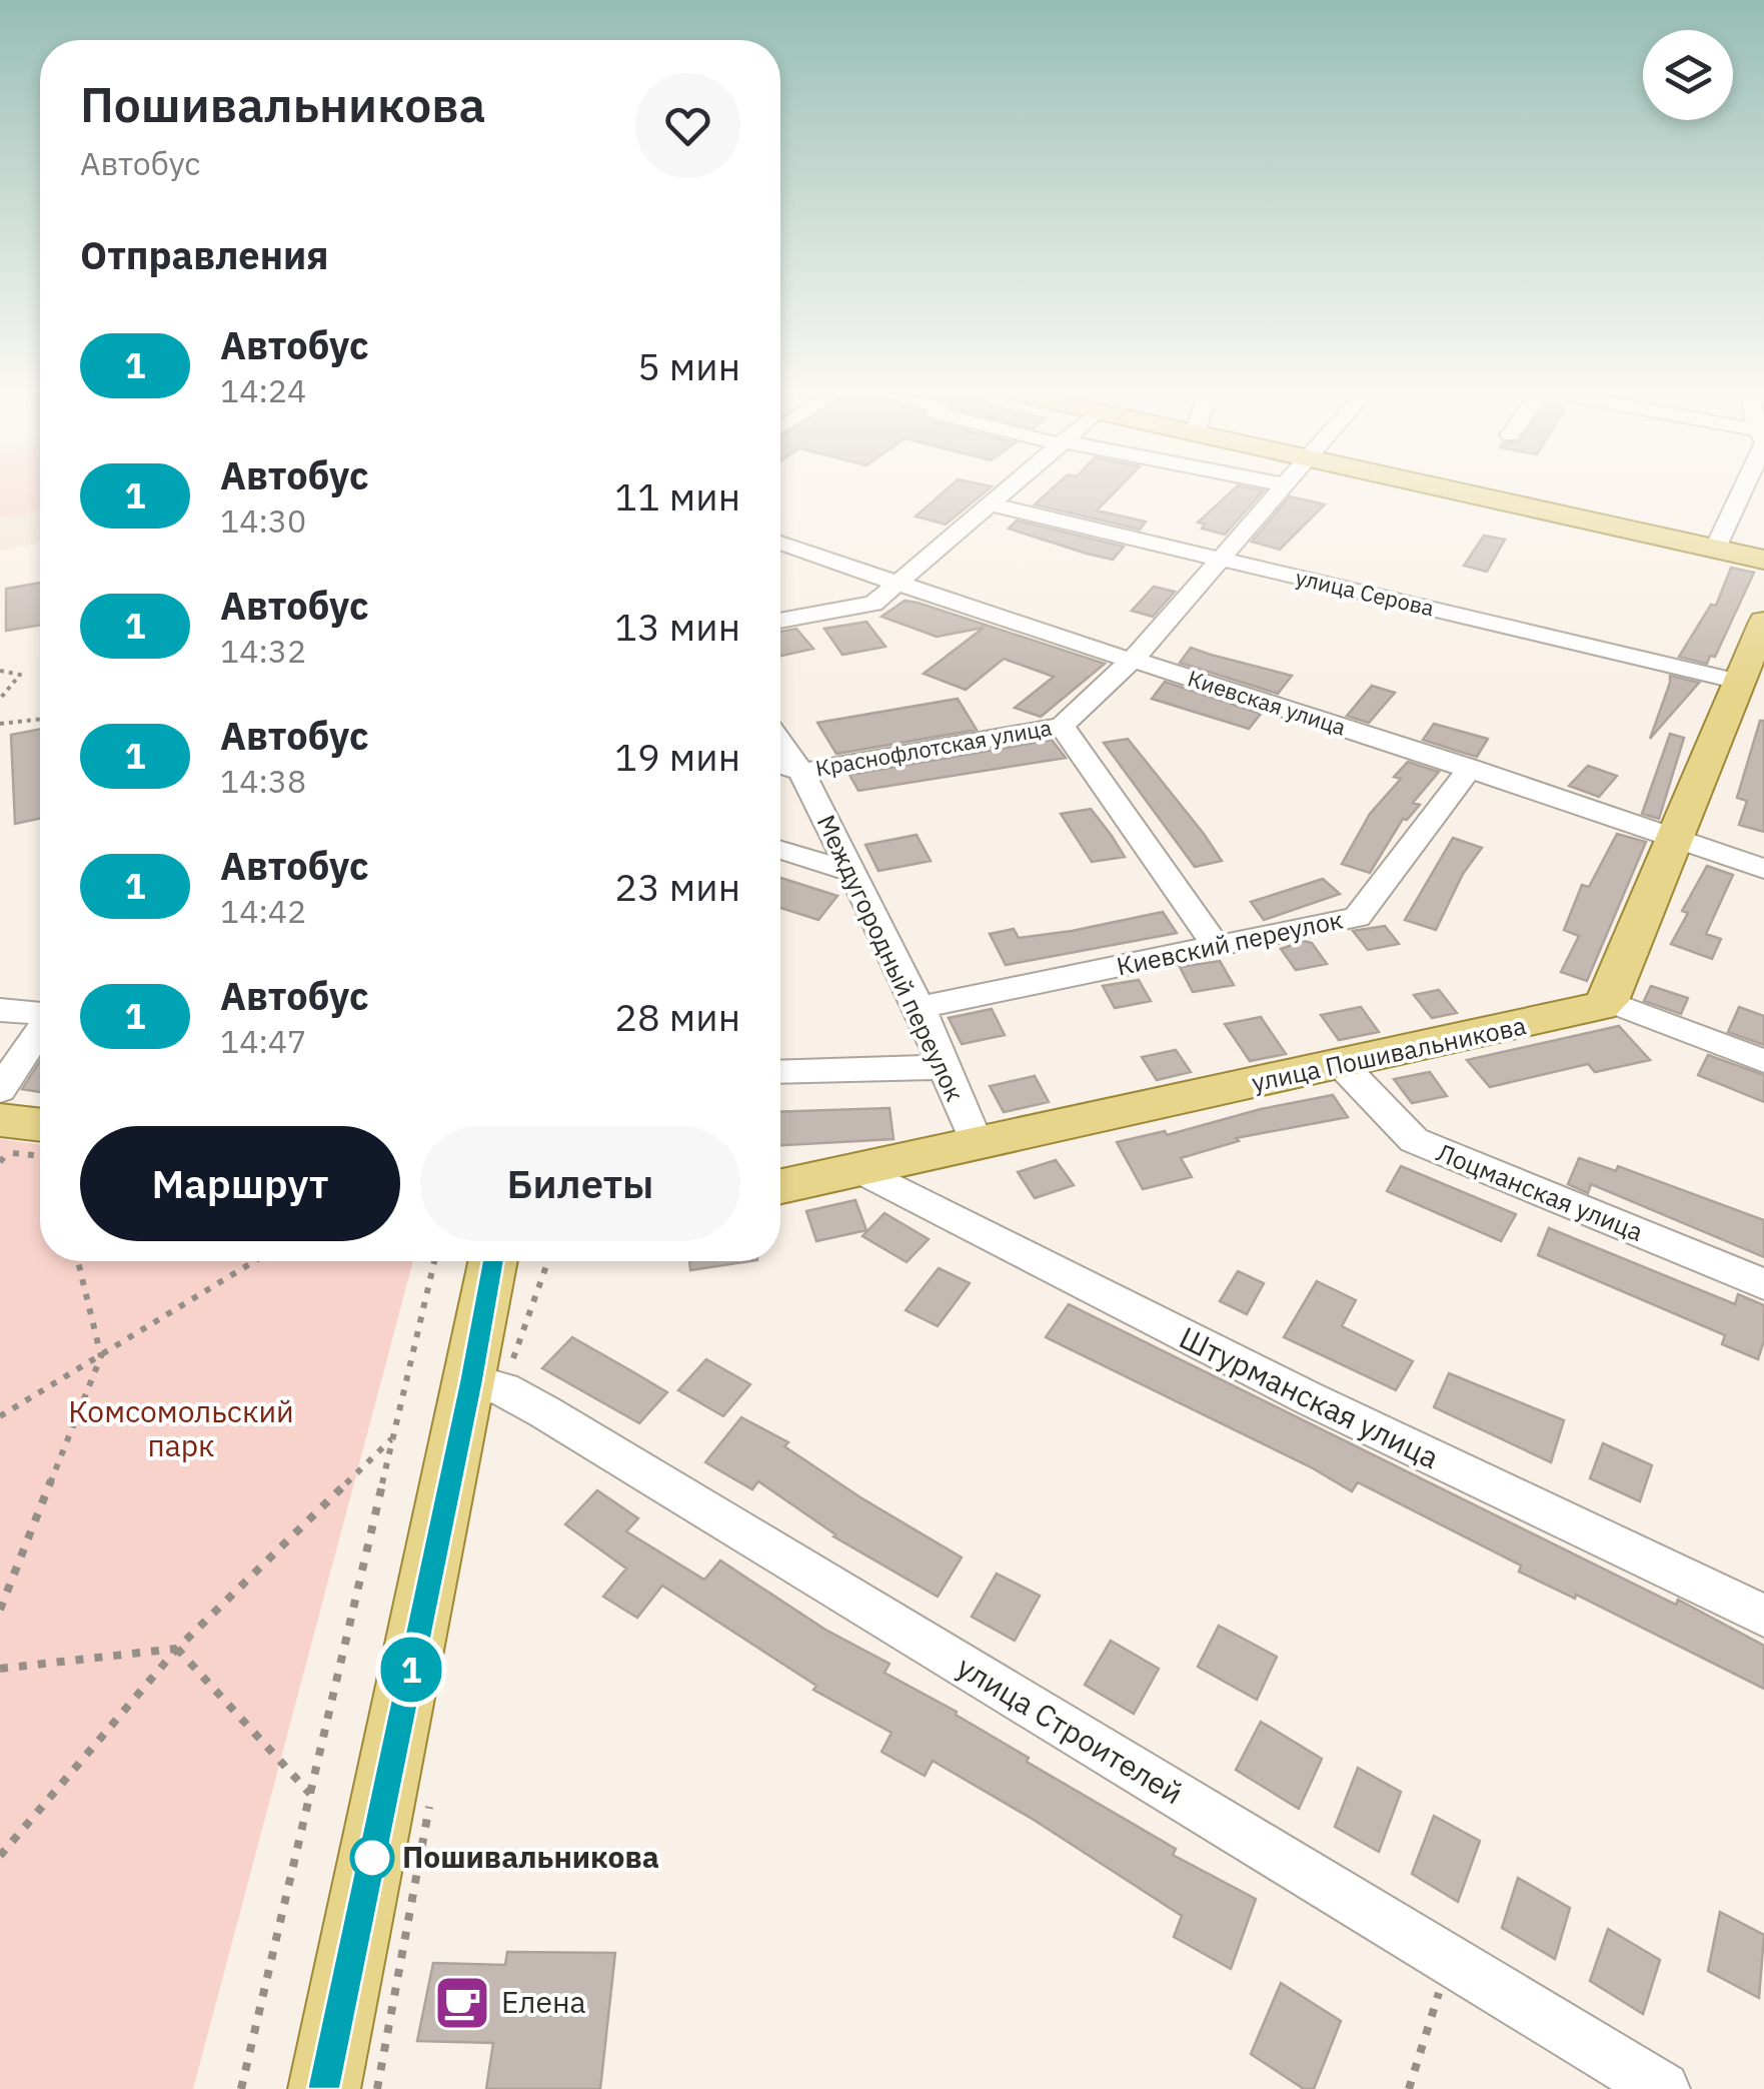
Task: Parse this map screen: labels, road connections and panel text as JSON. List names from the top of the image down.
{
  "streets": {
    "main road": ["улица Пошивальникова"],
    "lane": [
      "улица Серова",
      "Киевская улица",
      "Краснофлотская улица",
      "Киевский переулок",
      "Междугородный переулок",
      "Лоцманская улица",
      "Штурманская улица",
      "улица Строителей"
    ]
  },
  "crossings": [
    ["улица Серова", "Краснофлотская улица"],
    ["Киевская улица", "Краснофлотская улица"],
    ["Киевская улица", "Киевский переулок"],
    ["Краснофлотская улица", "Междугородный переулок"],
    ["Киевский переулок", "Междугородный переулок"],
    ["Междугородный переулок", "улица Пошивальникова"],
    ["улица Пошивальникова", "Лоцманская улица"],
    ["улица Пошивальникова", "Штурманская улица"]
  ],
  "parks": ["Комсомольский парк"],
  "places": {
    "other": ["Пошивальникова"],
    "cafe": ["Елена"]
  },
  "lines": ["bus line 1"],
  "page": {
    "on_map": "1",
    "heading": [
      ["Пошивальникова", "Автобус"],
      "Отправления"
    ],
    "list": [
      {
        "mark": "1",
        "name": "Автобус",
        "note": "14:24",
        "value": "5 мин"
      },
      {
        "mark": "1",
        "name": "Автобус",
        "note": "14:30",
        "value": "11 мин"
      },
      {
        "mark": "1",
        "name": "Автобус",
        "note": "14:32",
        "value": "13 мин"
      },
      {
        "mark": "1",
        "name": "Автобус",
        "note": "14:38",
        "value": "19 мин"
      },
      {
        "mark": "1",
        "name": "Автобус",
        "note": "14:42",
        "value": "23 мин"
      },
      {
        "mark": "1",
        "name": "Автобус",
        "note": "14:47",
        "value": "28 мин"
      }
    ],
    "buttons": ["Маршрут", "Билеты"]
  }
}
